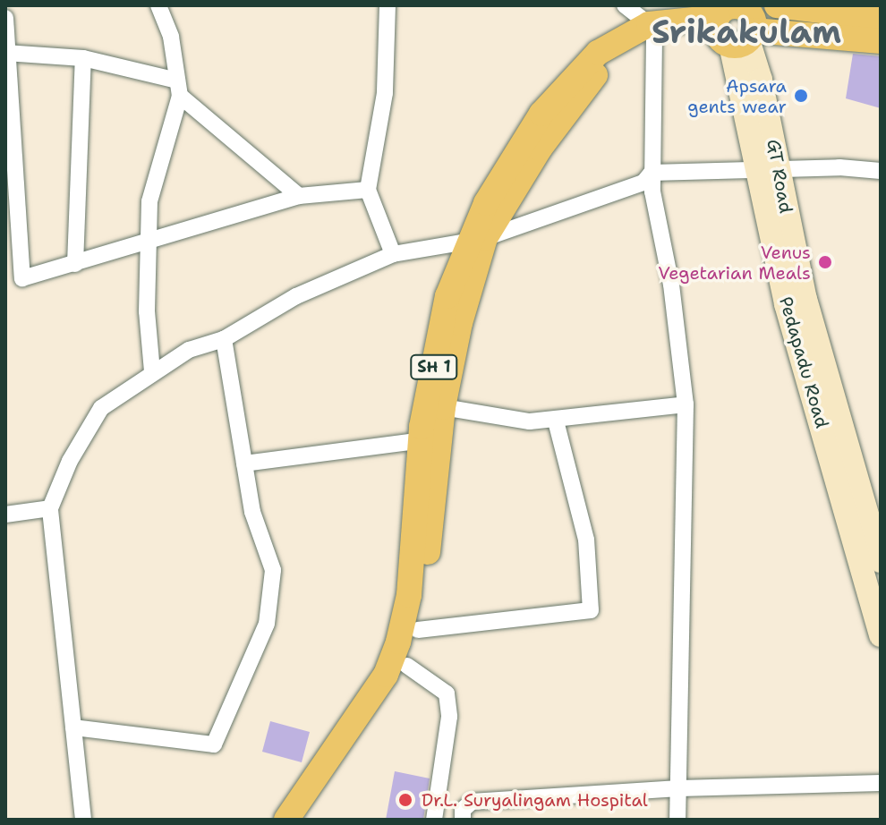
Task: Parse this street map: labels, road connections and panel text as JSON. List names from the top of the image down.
{
  "streets": {
    "main road": ["GT Road", "Pedapadu Road", "SH 1"]
  },
  "crossings": [
    ["GT Road", "Pedapadu Road"],
    ["GT Road", "SH 1"],
    ["Pedapadu Road", "SH 1"]
  ],
  "districts": ["Srikakulam"],
  "places": ["Apsara gents wear", "Venus Vegetarian Meals", "Dr.L. Suryalingam Hospital"]
}
